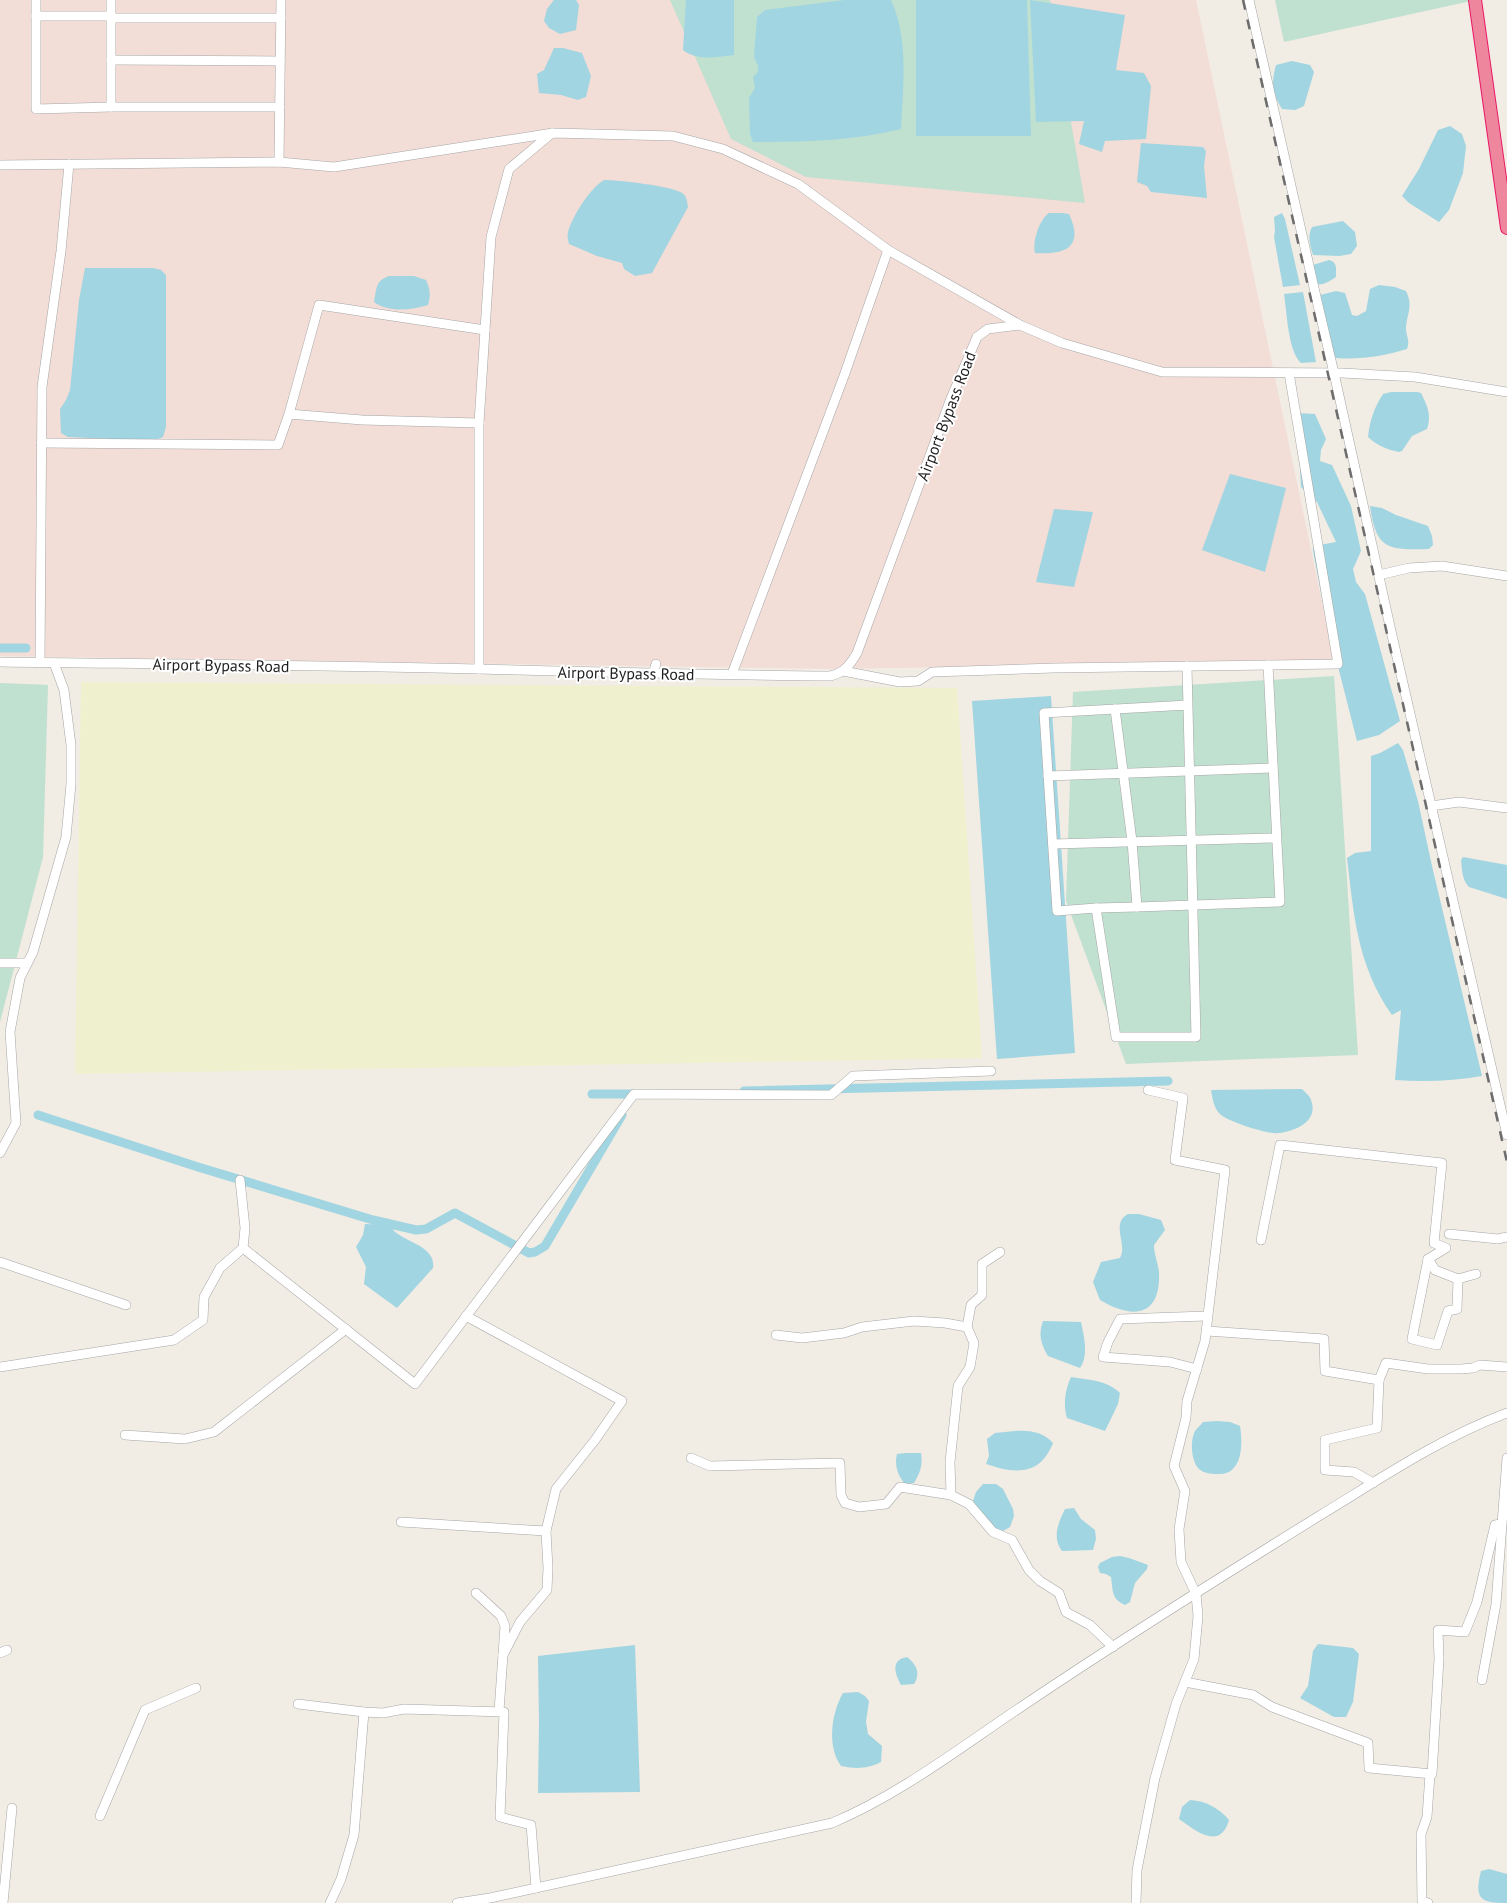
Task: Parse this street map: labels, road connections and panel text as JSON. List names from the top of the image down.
{
  "streets": {
    "street": ["Airport Bypass Road"]
  }
}
